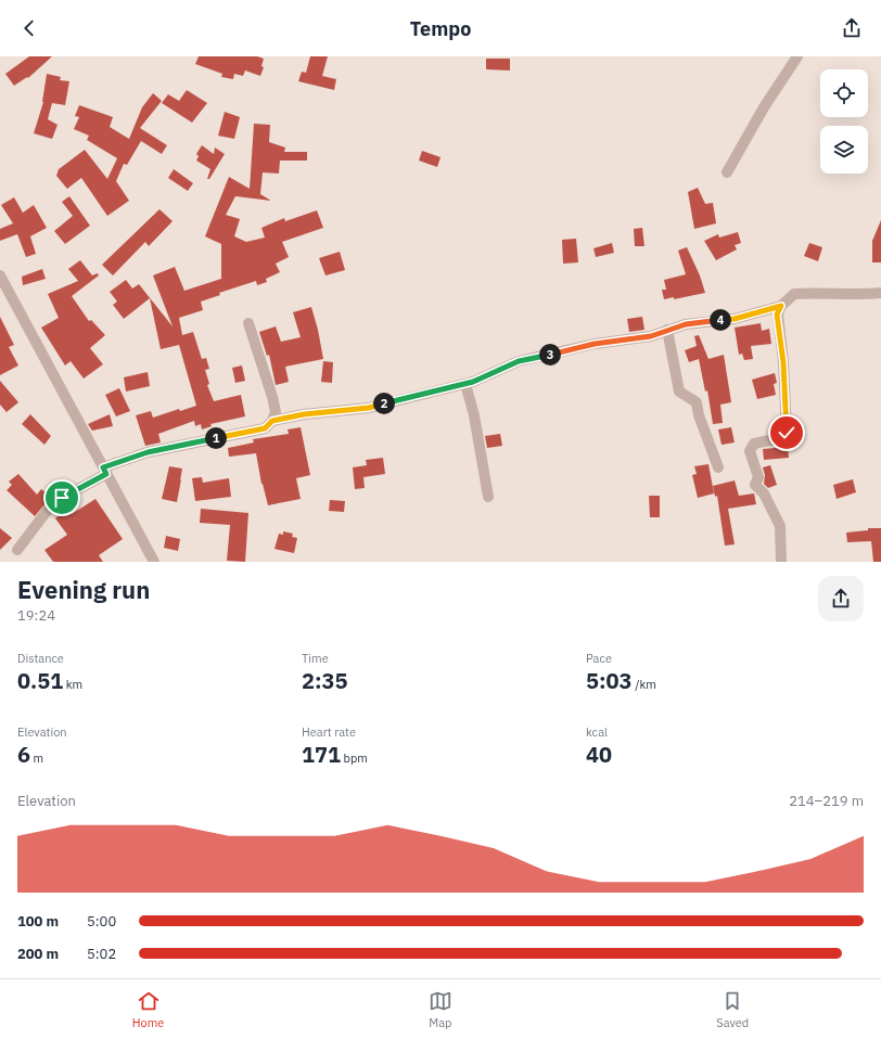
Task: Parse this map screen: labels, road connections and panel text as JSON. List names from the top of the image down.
{
  "page": {
    "header": "Tempo",
    "pins": [
      "4",
      "3",
      "2",
      "1"
    ],
    "heading": ["Evening run", "19:24"],
    "stats": [
      ["Distance", "0.51 km"],
      ["Time", "2:35"],
      ["Pace", "5:03 /km"],
      ["Elevation", "6 m"],
      ["Heart rate", "171 bpm"],
      ["kcal", "40"]
    ],
    "chart": ["Elevation", "214–219 m"],
    "list": [
      {
        "name": "100 m",
        "note": "5:00"
      },
      {
        "name": "200 m",
        "note": "5:02"
      }
    ],
    "tabs": ["Home", "Map", "Saved"]
  }
}
